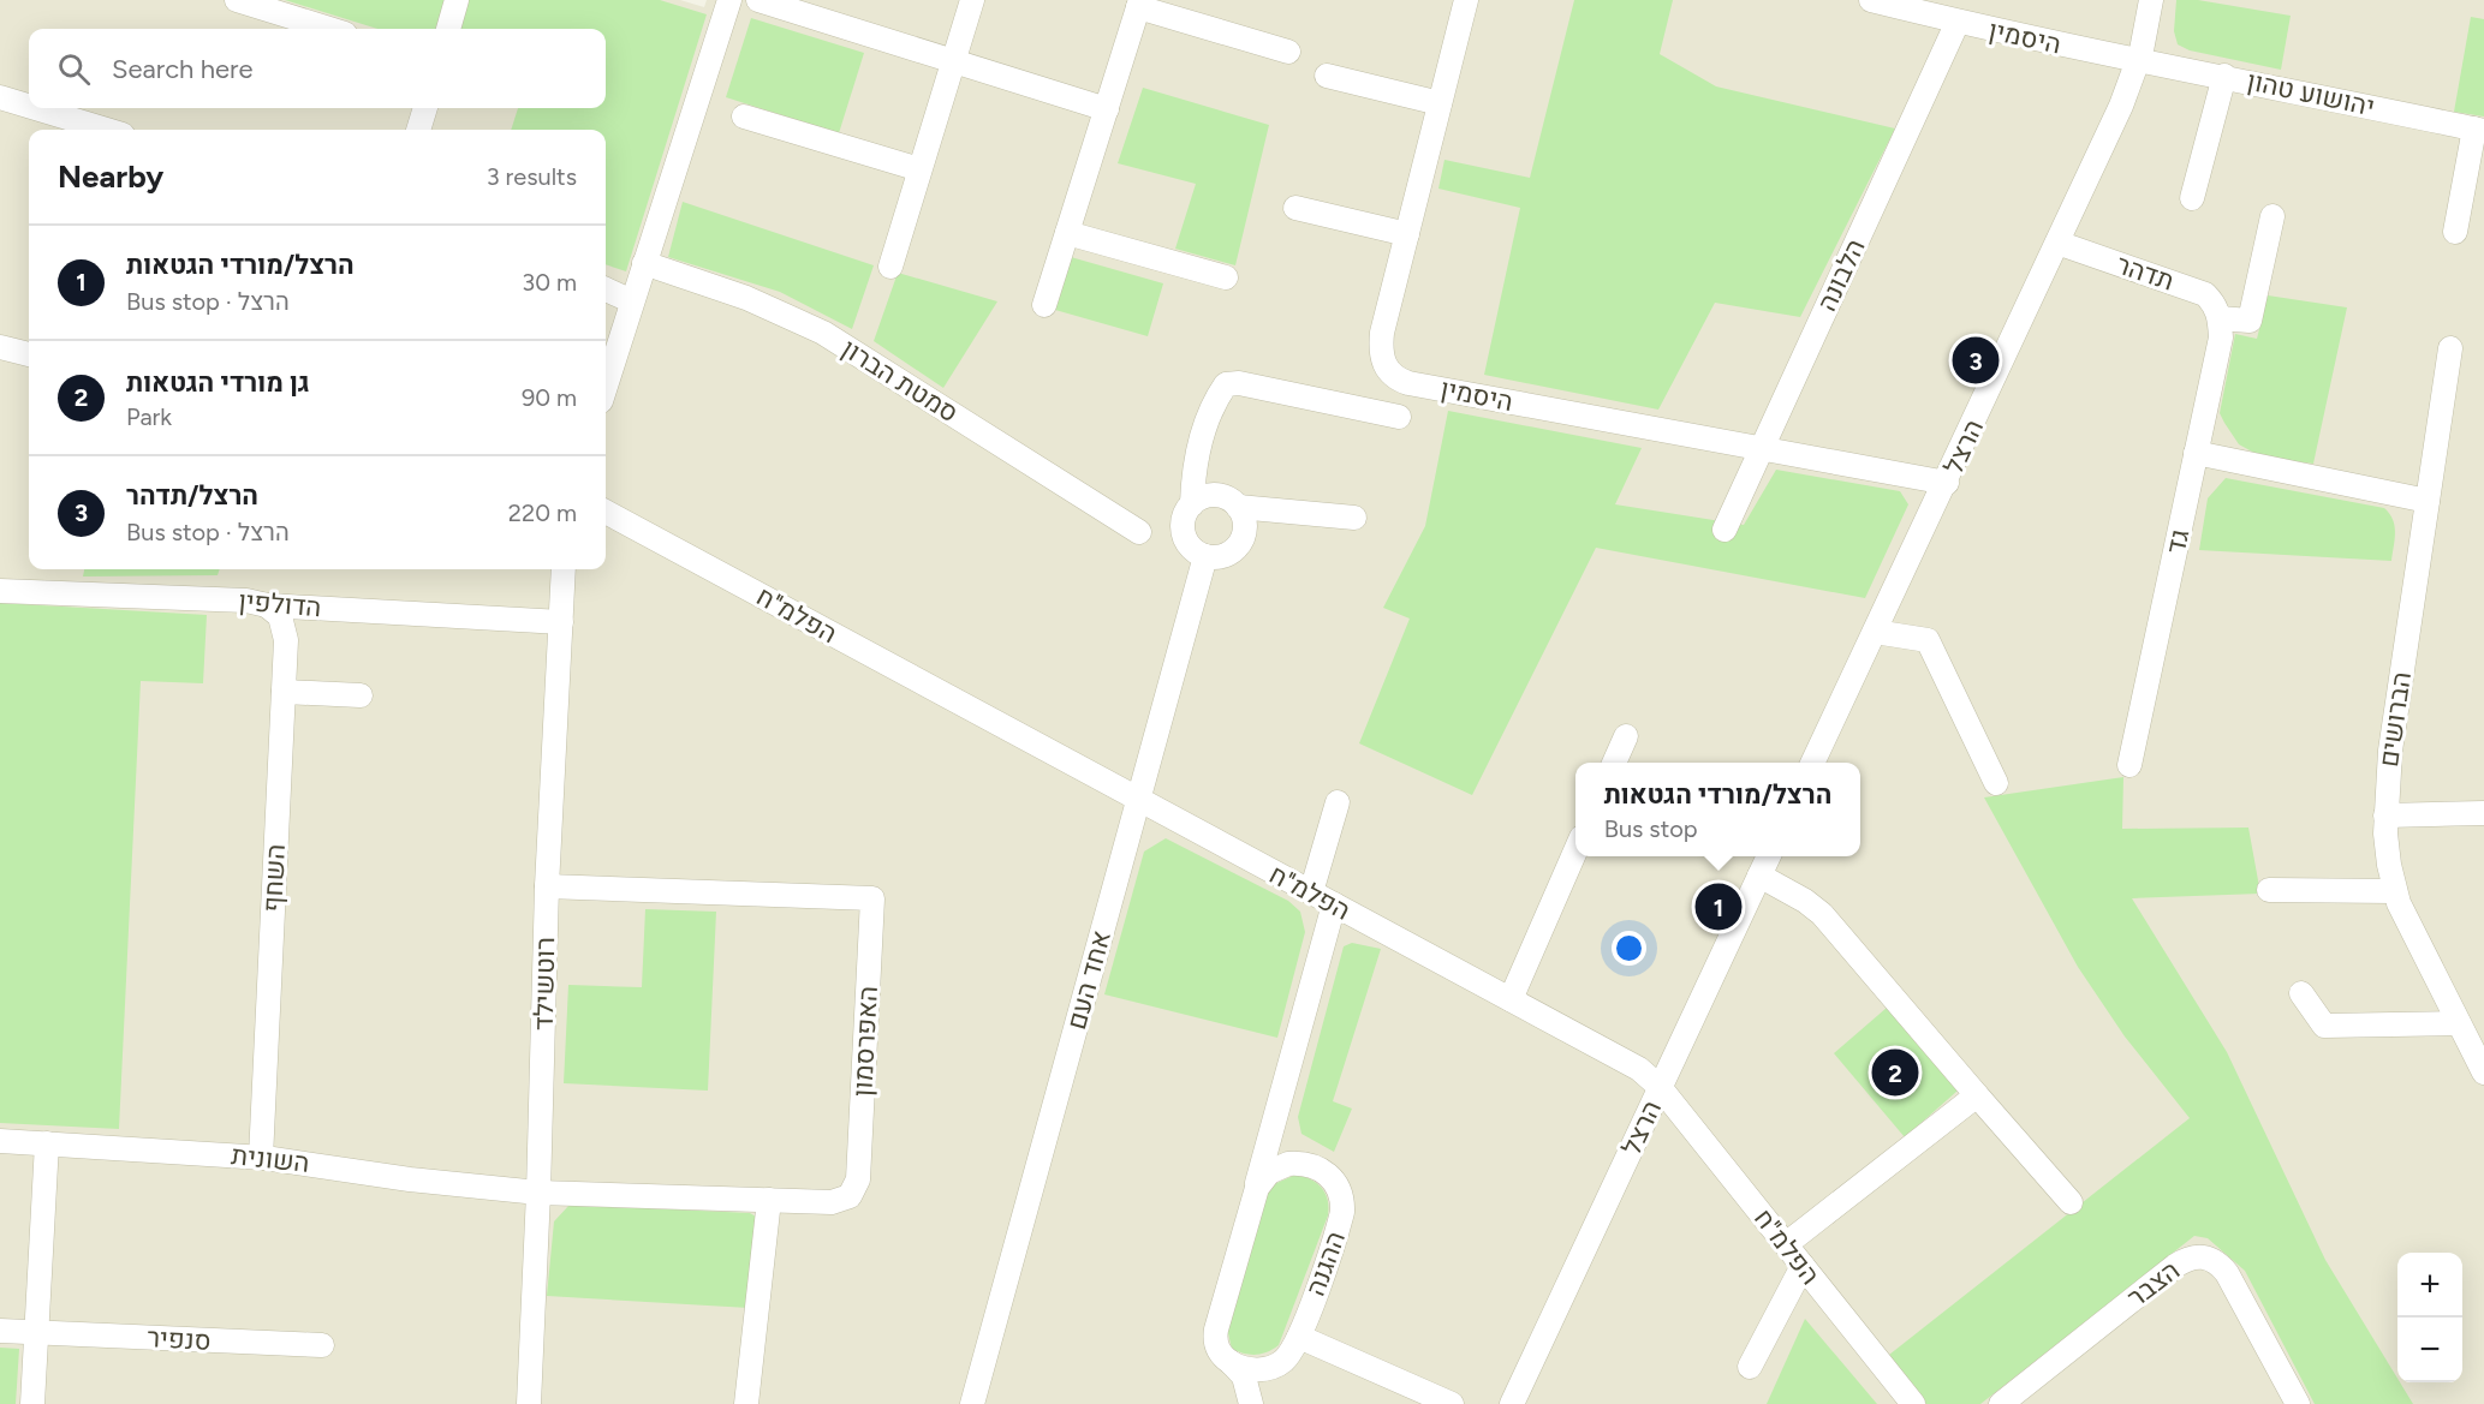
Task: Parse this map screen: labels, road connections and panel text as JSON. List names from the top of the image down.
{
  "streets": {
    "street": [
      "היסמין",
      "יהושוע טהון",
      "תדהר",
      "הלבונה",
      "סמטת הברון",
      "הרצל",
      "גד",
      "הדולפין",
      "הפלמ\"ח",
      "הברושים",
      "השחף",
      "אחד העם",
      "רוטשילד",
      "האפרסמון",
      "השונית",
      "ההגנה",
      "הצבר",
      "סנפיר"
    ]
  },
  "crossings": [
    ["היסמין", "יהושוע טהון"],
    ["היסמין", "הלבונה"],
    ["היסמין", "הרצל"],
    ["יהושוע טהון", "הרצל"],
    ["תדהר", "הרצל"],
    ["תדהר", "גד"],
    ["הרצל", "הפלמ\"ח"],
    ["הדולפין", "השחף"],
    ["הדולפין", "רוטשילד"],
    ["הפלמ\"ח", "אחד העם"],
    ["השחף", "השונית"],
    ["רוטשילד", "האפרסמון"],
    ["רוטשילד", "השונית"],
    ["האפרסמון", "השונית"]
  ],
  "page": {
    "search": "Search here",
    "heading": ["Nearby", "3 results"],
    "list": [
      {
        "mark": "1",
        "name": "הרצל/מורדי הגטאות",
        "note": "Bus stop · הרצל",
        "value": "30 m"
      },
      {
        "mark": "2",
        "name": "גן מורדי הגטאות",
        "note": "Park",
        "value": "90 m"
      },
      {
        "mark": "3",
        "name": "הרצל/תדהר",
        "note": "Bus stop · הרצל",
        "value": "220 m"
      }
    ],
    "pins": ["3", "1", "2"],
    "popup": ["הרצל/מורדי הגטאות", "Bus stop"],
    "map_buttons": ["+", "−"]
  }
}
